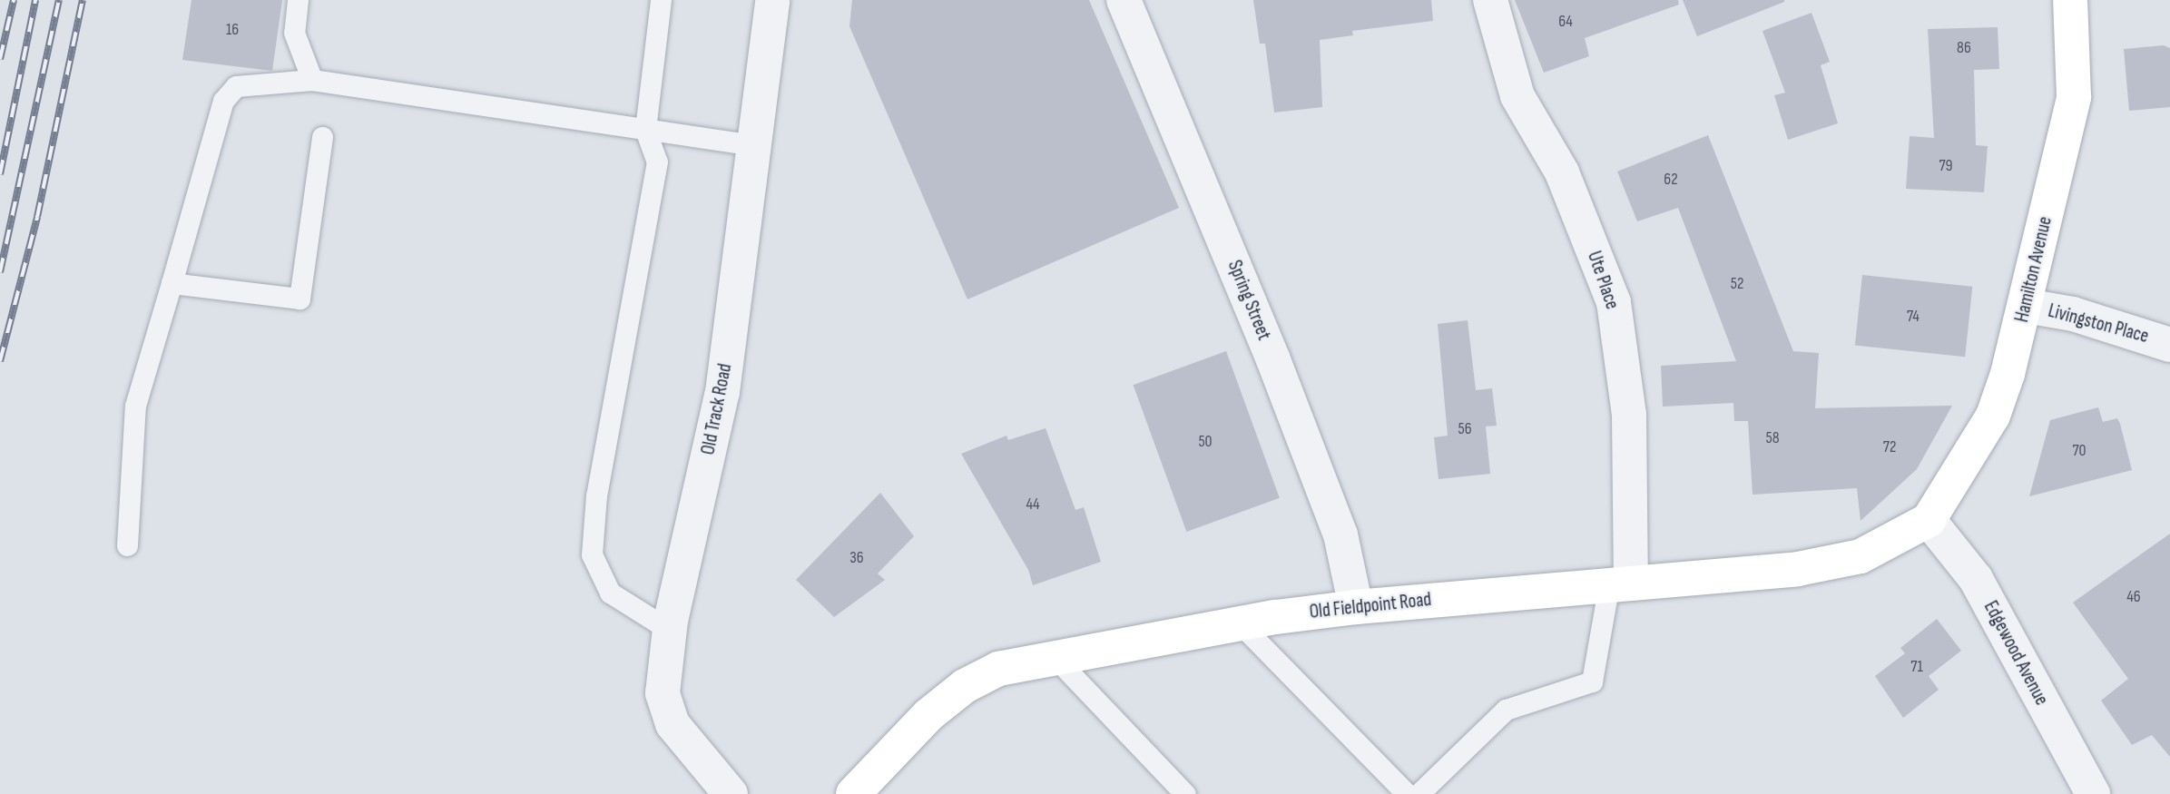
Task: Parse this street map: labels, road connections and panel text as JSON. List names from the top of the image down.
{
  "streets": {
    "main road": ["Hamilton Avenue", "Old Fieldpoint Road"],
    "street": [
      "Ute Place",
      "Spring Street",
      "Livingston Place",
      "Old Track Road",
      "Edgewood Avenue"
    ]
  },
  "crossings": [
    ["Hamilton Avenue", "Livingston Place"],
    ["Hamilton Avenue", "Old Fieldpoint Road"],
    ["Hamilton Avenue", "Edgewood Avenue"],
    ["Ute Place", "Old Fieldpoint Road"],
    ["Spring Street", "Old Fieldpoint Road"],
    ["Old Fieldpoint Road", "Edgewood Avenue"]
  ],
  "house_numbers": [
    "64",
    "16",
    "86",
    "79",
    "62",
    "52",
    "74",
    "56",
    "58",
    "50",
    "72",
    "70",
    "44",
    "36",
    "46",
    "71"
  ]
}
